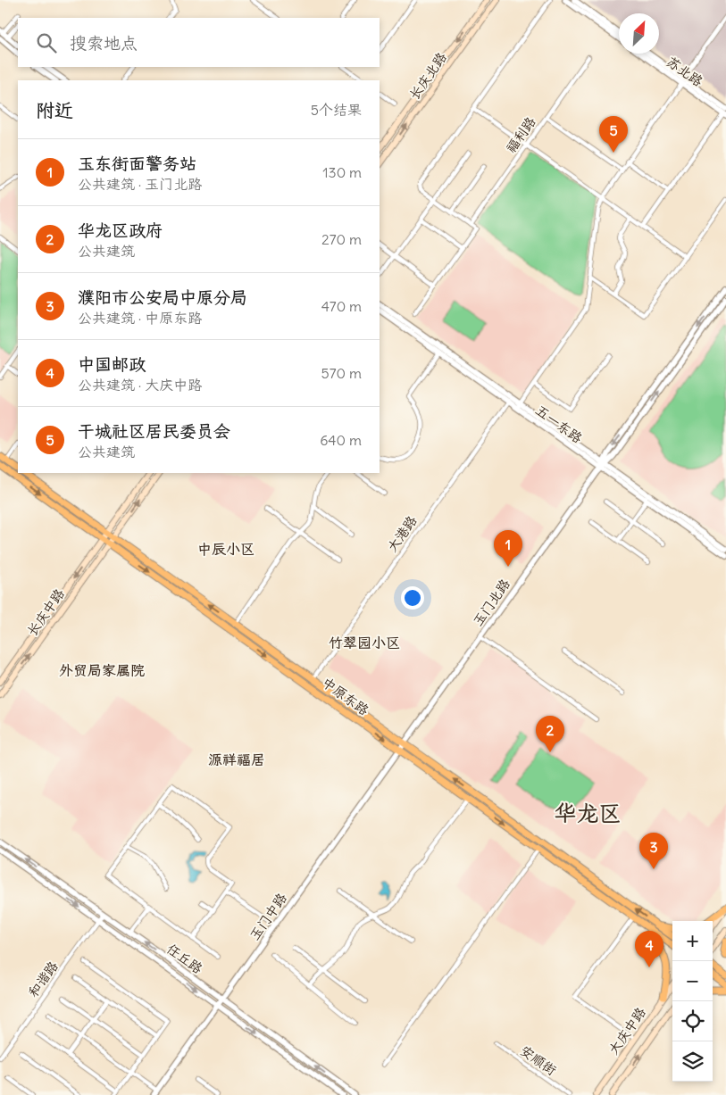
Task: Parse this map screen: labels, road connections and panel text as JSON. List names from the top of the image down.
{
  "streets": {
    "main road": [
      "长庆北路",
      "长庆中路",
      "中原东路",
      "大庆中路"
    ],
    "street": [
      "苏北路",
      "福利路",
      "五一东路",
      "大港路",
      "玉门北路",
      "玉门中路",
      "任丘路",
      "和谐路",
      "安顺街"
    ]
  },
  "crossings": [
    ["五一东路", "大港路"],
    ["五一东路", "玉门北路"],
    ["大港路", "中原东路"],
    ["玉门北路", "中原东路"],
    ["玉门北路", "玉门中路"],
    ["长庆中路", "中原东路"],
    ["中原东路", "玉门中路"],
    ["玉门中路", "任丘路"],
    ["任丘路", "和谐路"]
  ],
  "districts": [
    "中辰小区",
    "竹翠园小区",
    "外贸局家属院",
    "源祥福居",
    "华龙区"
  ],
  "north": "top right",
  "page": {
    "search": "搜索地点",
    "heading": ["附近", "5个结果"],
    "pins": [
      "5",
      "1",
      "2",
      "3",
      "4"
    ],
    "list": [
      {
        "mark": "1",
        "name": "玉东街面警务站",
        "note": "公共建筑 · 玉门北路",
        "value": "130 m"
      },
      {
        "mark": "2",
        "name": "华龙区政府",
        "note": "公共建筑",
        "value": "270 m"
      },
      {
        "mark": "3",
        "name": "濮阳市公安局中原分局",
        "note": "公共建筑 · 中原东路",
        "value": "470 m"
      },
      {
        "mark": "4",
        "name": "中国邮政",
        "note": "公共建筑 · 大庆中路",
        "value": "570 m"
      },
      {
        "mark": "5",
        "name": "干城社区居民委员会",
        "note": "公共建筑",
        "value": "640 m"
      }
    ],
    "map_buttons": ["+", "−"]
  }
}
